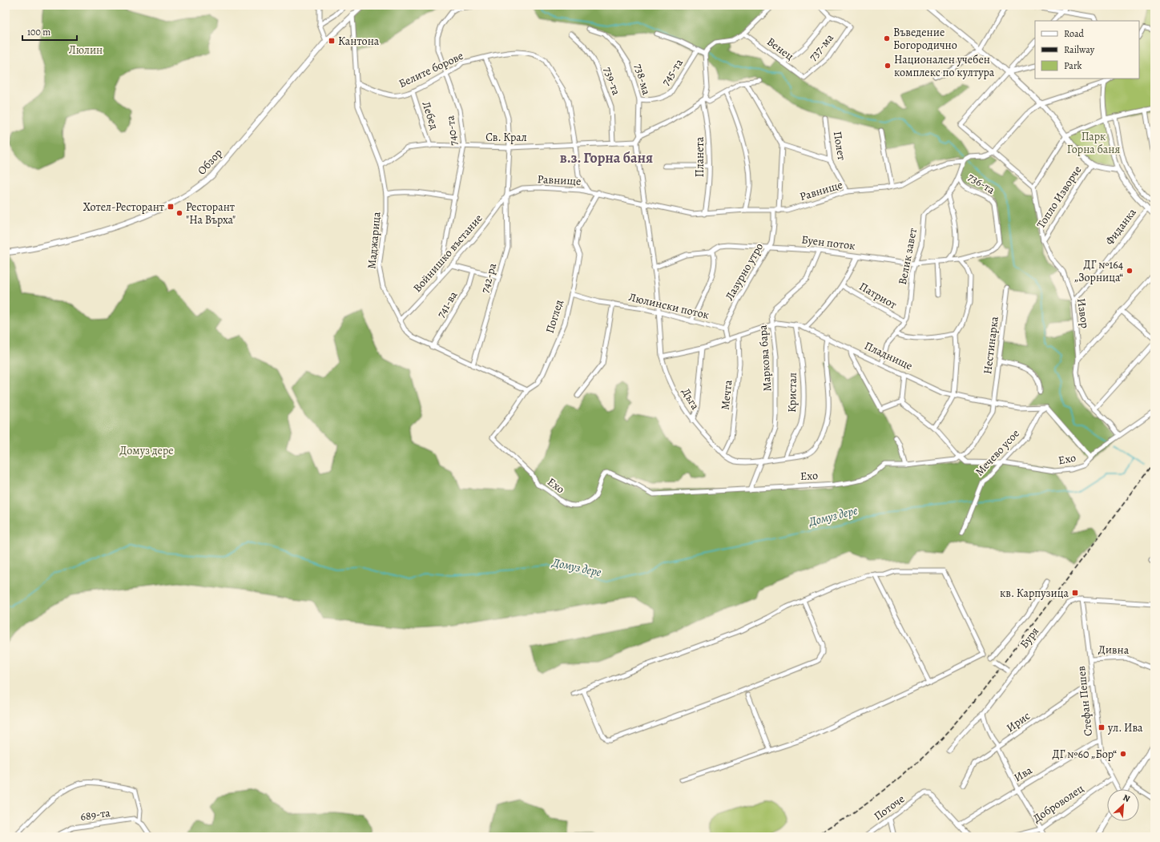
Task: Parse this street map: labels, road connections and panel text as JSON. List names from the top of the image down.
{
  "streets": {
    "street": [
      "737-ма",
      "Венец",
      "Белите борове",
      "745-та",
      "738-ма",
      "739-та",
      "Лебед",
      "740-та",
      "Св. Крал",
      "Полет",
      "Планета",
      "Обзор",
      "Равнище",
      "736-та",
      "Топло Изворче",
      "Фиданка",
      "Маджарица",
      "Буен поток",
      "Войнишко въстание",
      "Велик завет",
      "Лазурно утро",
      "742-ра",
      "Патриот",
      "741-ва",
      "Люлински поток",
      "Извор",
      "Поглед",
      "Нестинарка",
      "Пладнище",
      "Маркова бара",
      "Кристал",
      "Мечта",
      "Дъга",
      "Мечево усое",
      "Ехо",
      "Буря",
      "Дивна",
      "Стефан Пешев",
      "Ирис",
      "Ива",
      "Доброволец",
      "Поточе",
      "689-та"
    ]
  },
  "crossings": [
    ["737-ма", "Венец"],
    ["Белите борове", "Лебед"],
    ["Белите борове", "740-та"],
    ["Белите борове", "Св. Крал"],
    ["Белите борове", "Равнище"],
    ["Белите борове", "Маджарица"],
    ["Белите борове", "742-ра"],
    ["745-та", "738-ма"],
    ["739-та", "Св. Крал"],
    ["Лебед", "Св. Крал"],
    ["740-та", "Св. Крал"],
    ["740-та", "Войнишко въстание"],
    ["Св. Крал", "Маджарица"],
    ["Св. Крал", "742-ра"],
    ["Св. Крал", "Дъга"],
    ["Полет", "Равнище"],
    ["Планета", "Равнище"],
    ["Обзор", "Маджарица"],
    ["Равнище", "Войнишко въстание"],
    ["Равнище", "Велик завет"],
    ["Равнище", "Лазурно утро"],
    ["Равнище", "742-ра"],
    ["Равнище", "Поглед"],
    ["Равнище", "Дъга"],
    ["736-та", "Буен поток"],
    ["736-та", "Велик завет"],
    ["Топло Изворче", "Извор"],
    ["Фиданка", "Извор"],
    ["Маджарица", "Войнишко въстание"],
    ["Маджарица", "742-ра"],
    ["Маджарица", "741-ва"],
    ["Маджарица", "Поглед"],
    ["Буен поток", "Велик завет"],
    ["Буен поток", "Лазурно утро"],
    ["Буен поток", "Маркова бара"],
    ["Буен поток", "Дъга"],
    ["Войнишко въстание", "742-ра"],
    ["Велик завет", "Патриот"],
    ["Велик завет", "Пладнище"],
    ["Лазурно утро", "Люлински поток"],
    ["Люлински поток", "Поглед"],
    ["Люлински поток", "Дъга"],
    ["Извор", "Ехо"],
    ["Поглед", "Ехо"],
    ["Нестинарка", "Пладнище"],
    ["Нестинарка", "Ехо"],
    ["Пладнище", "Маркова бара"],
    ["Пладнище", "Кристал"],
    ["Пладнище", "Мечта"],
    ["Пладнище", "Дъга"],
    ["Пладнище", "Мечево усое"],
    ["Маркова бара", "Дъга"],
    ["Маркова бара", "Ехо"],
    ["Кристал", "Дъга"],
    ["Мечта", "Дъга"],
    ["Мечево усое", "Ехо"],
    ["Буря", "Стефан Пешев"],
    ["Дивна", "Стефан Пешев"],
    ["Стефан Пешев", "Ирис"],
    ["Стефан Пешев", "Ива"],
    ["Стефан Пешев", "Доброволец"],
    ["Ива", "Поточе"]
  ],
  "districts": ["в.з. Горна баня"],
  "water": ["Домуз дере"],
  "parks": ["Люлин", "Парк Горна баня", "Домуз дере"],
  "places": {
    "other": [
      "Въведение Богородично",
      "Национален учебен комплекс по култура",
      "Ресторант \"На Върха\"",
      "ДГ №164 „Зорница“",
      "ДГ №60 „Бор“"
    ],
    "transit": [
      "Кантона",
      "Хотел-Ресторант",
      "кв. Карпузица",
      "ул. Ива"
    ]
  },
  "legend": ["Road", "Railway", "Park"],
  "scale_bar": "100 m",
  "north": "top right"
}
